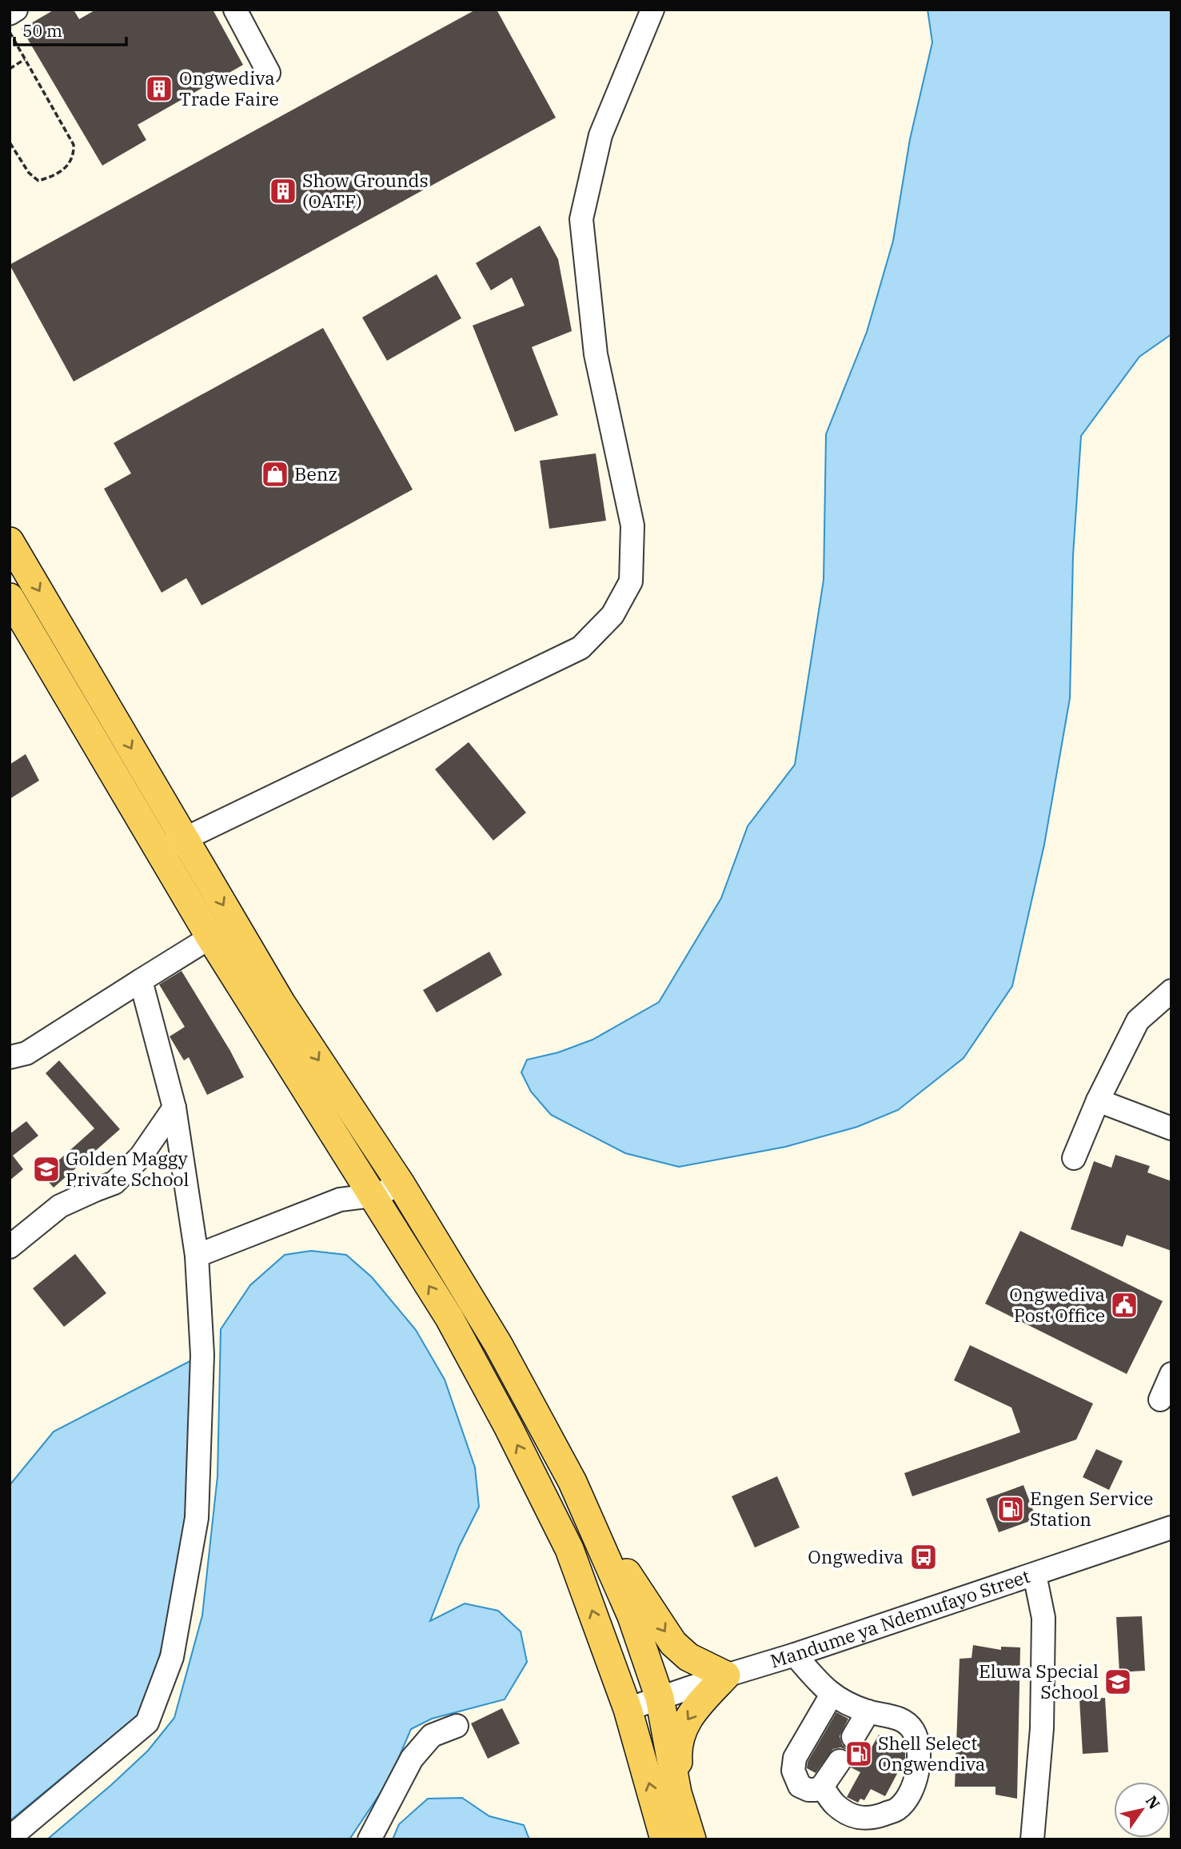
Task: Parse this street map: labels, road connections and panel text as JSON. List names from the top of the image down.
{
  "streets": {
    "street": ["Mandume ya Ndemufayo Street"]
  },
  "places": {
    "building": ["Ongwediva Trade Faire", "Show Grounds (OATF)"],
    "shop": ["Benz"],
    "school or university": ["Golden Maggy Private School", "Eluwa Special School"],
    "public building": ["Ongwediva Post Office"],
    "fuel station": ["Engen Service Station", "Shell Select Ongwendiva"],
    "bus stop": ["Ongwediva"]
  },
  "scale_bar": "50 m",
  "north": "top right"
}
